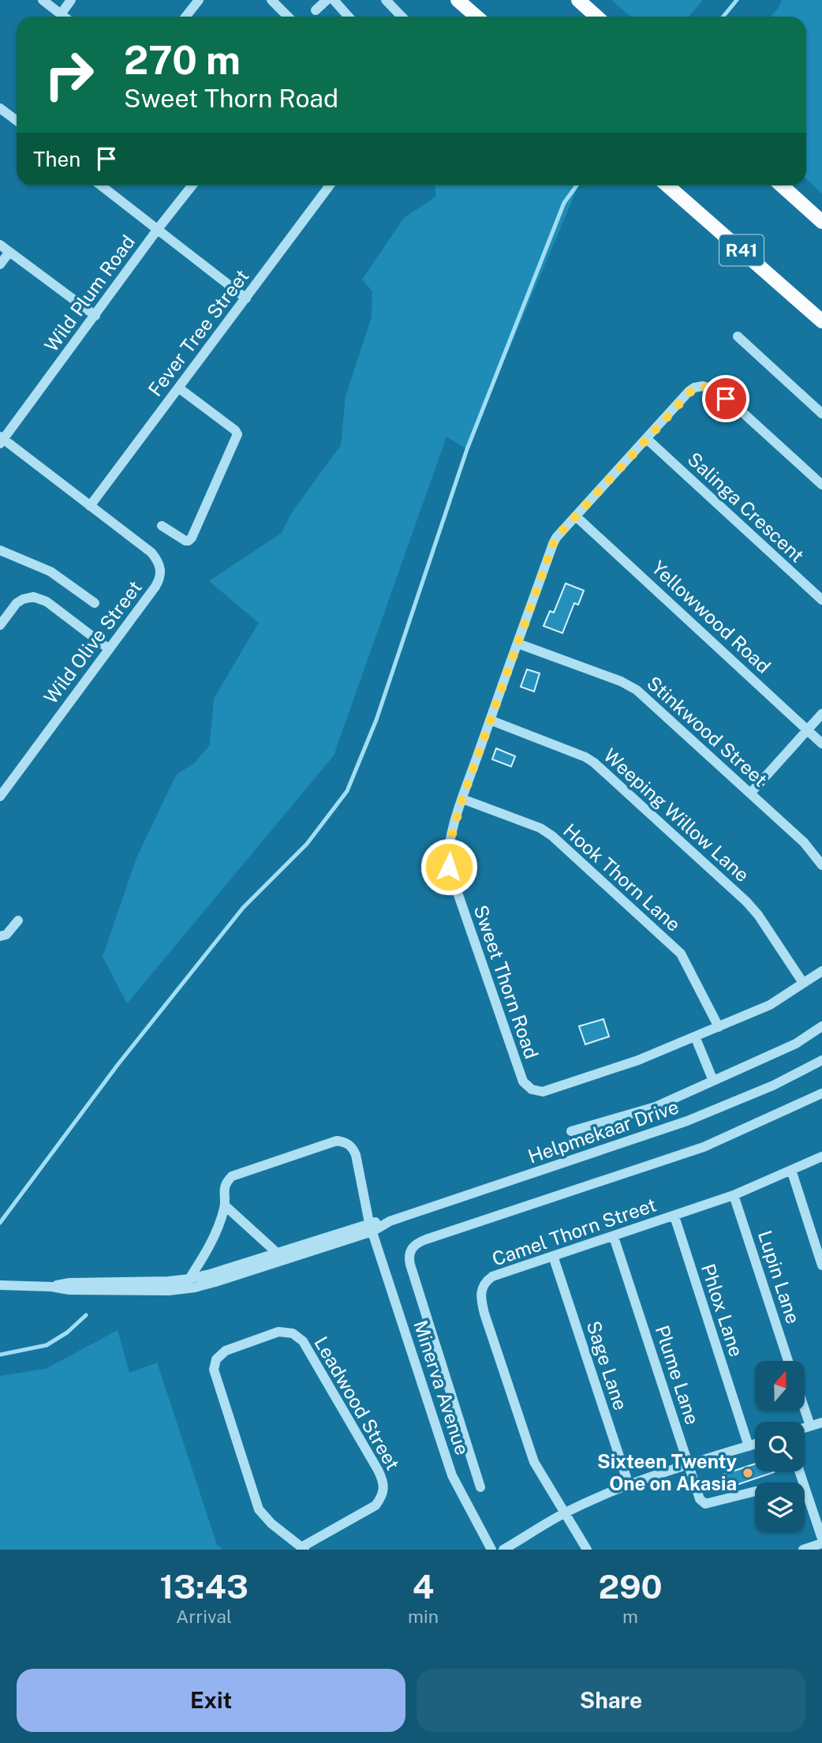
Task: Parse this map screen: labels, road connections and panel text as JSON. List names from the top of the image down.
{
  "streets": {
    "main road": ["R41"],
    "street": [
      "Wild Plum Road",
      "Fever Tree Street",
      "Salinga Crescent",
      "Yellowwood Road",
      "Wild Olive Street",
      "Stinkwood Street",
      "Weeping Willow Lane",
      "Hook Thorn Lane",
      "Sweet Thorn Road",
      "Helpmekaar Drive",
      "Camel Thorn Street",
      "Lupin Lane",
      "Phlox Lane",
      "Sage Lane",
      "Plume Lane",
      "Minerva Avenue",
      "Leadwood Street"
    ]
  },
  "crossings": [
    ["Wild Plum Road", "Wild Olive Street"],
    ["Fever Tree Street", "Wild Olive Street"],
    ["Salinga Crescent", "Sweet Thorn Road"],
    ["Yellowwood Road", "Sweet Thorn Road"],
    ["Stinkwood Street", "Sweet Thorn Road"],
    ["Weeping Willow Lane", "Sweet Thorn Road"],
    ["Hook Thorn Lane", "Sweet Thorn Road"],
    ["Helpmekaar Drive", "Minerva Avenue"],
    ["Camel Thorn Street", "Lupin Lane"],
    ["Camel Thorn Street", "Phlox Lane"],
    ["Camel Thorn Street", "Sage Lane"],
    ["Camel Thorn Street", "Plume Lane"]
  ],
  "places": ["Sixteen Twenty One on Akasia"],
  "north": "top",
  "page": {
    "turn": ["270 m", "Sweet Thorn Road"],
    "then": "Then",
    "eta": [
      "13:43",
      "Arrival",
      "4",
      "min",
      "290",
      "m"
    ],
    "buttons": ["Exit", "Share"]
  }
}
